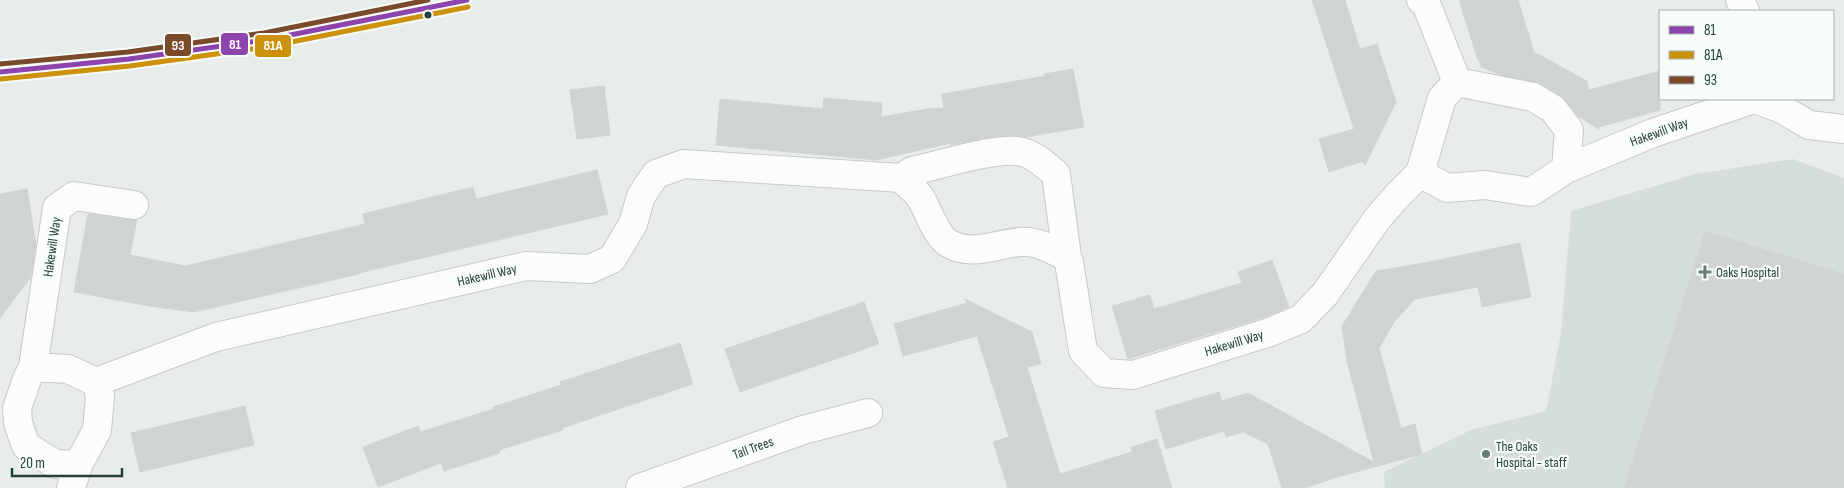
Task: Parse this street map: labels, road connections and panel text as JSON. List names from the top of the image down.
{
  "streets": {
    "street": ["Hakewill Way", "Tall Trees"]
  },
  "places": {
    "health": ["Oaks Hospital"],
    "other": ["The Oaks Hospital - staff"]
  },
  "lines": ["transit line 81", "transit line 93", "transit line 81A"],
  "legend": ["81", "81A", "93"],
  "scale_bar": "20 m"
}
